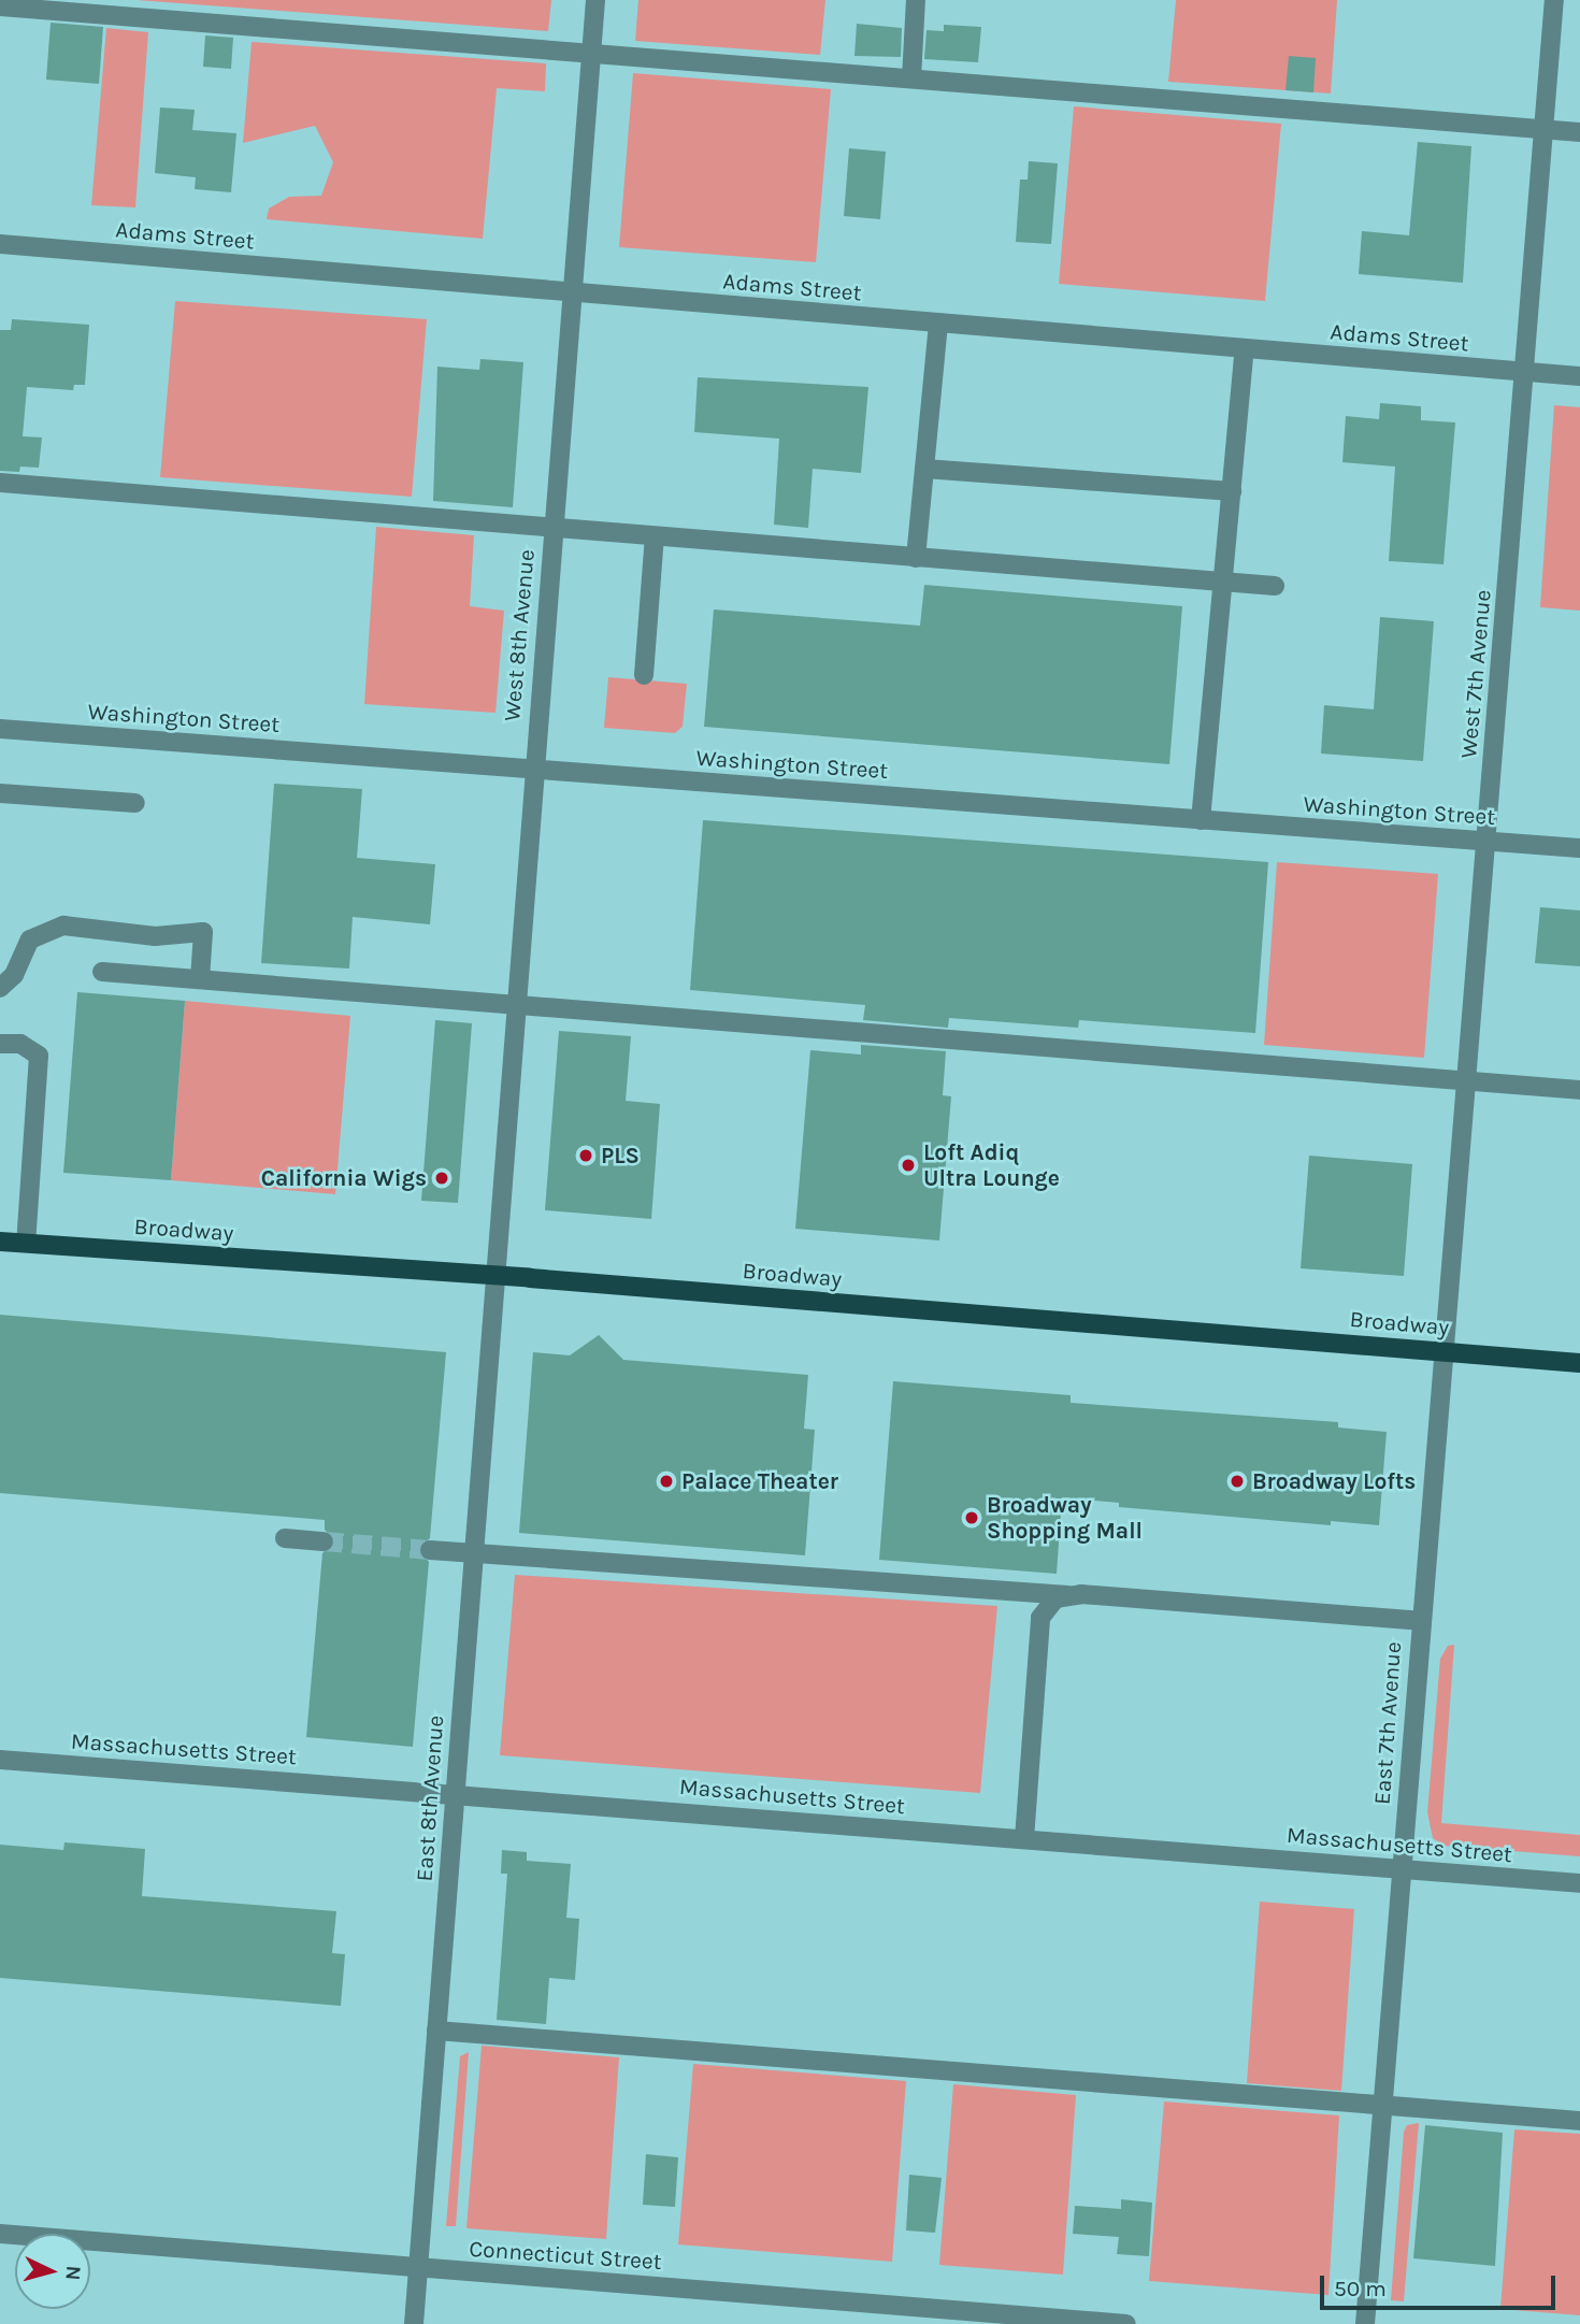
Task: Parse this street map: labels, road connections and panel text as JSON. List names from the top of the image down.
{
  "streets": {
    "main road": ["Broadway"],
    "street": [
      "Adams Street",
      "West 8th Avenue",
      "West 7th Avenue",
      "Washington Street",
      "East 7th Avenue",
      "Massachusetts Street",
      "East 8th Avenue",
      "Connecticut Street"
    ]
  },
  "crossings": [
    ["Adams Street", "West 8th Avenue"],
    ["Adams Street", "West 7th Avenue"],
    ["West 8th Avenue", "Washington Street"],
    ["West 8th Avenue", "Broadway"],
    ["West 8th Avenue", "East 8th Avenue"],
    ["West 7th Avenue", "Washington Street"],
    ["West 7th Avenue", "Broadway"],
    ["West 7th Avenue", "East 7th Avenue"],
    ["Broadway", "East 7th Avenue"],
    ["Broadway", "East 8th Avenue"],
    ["East 7th Avenue", "Massachusetts Street"],
    ["Massachusetts Street", "East 8th Avenue"],
    ["East 8th Avenue", "Connecticut Street"]
  ],
  "places": [
    "PLS",
    "Loft Adiq Ultra Lounge",
    "California Wigs",
    "Palace Theater",
    "Broadway Lofts",
    "Broadway Shopping Mall"
  ],
  "scale_bar": "50 m",
  "north": "right"
}
